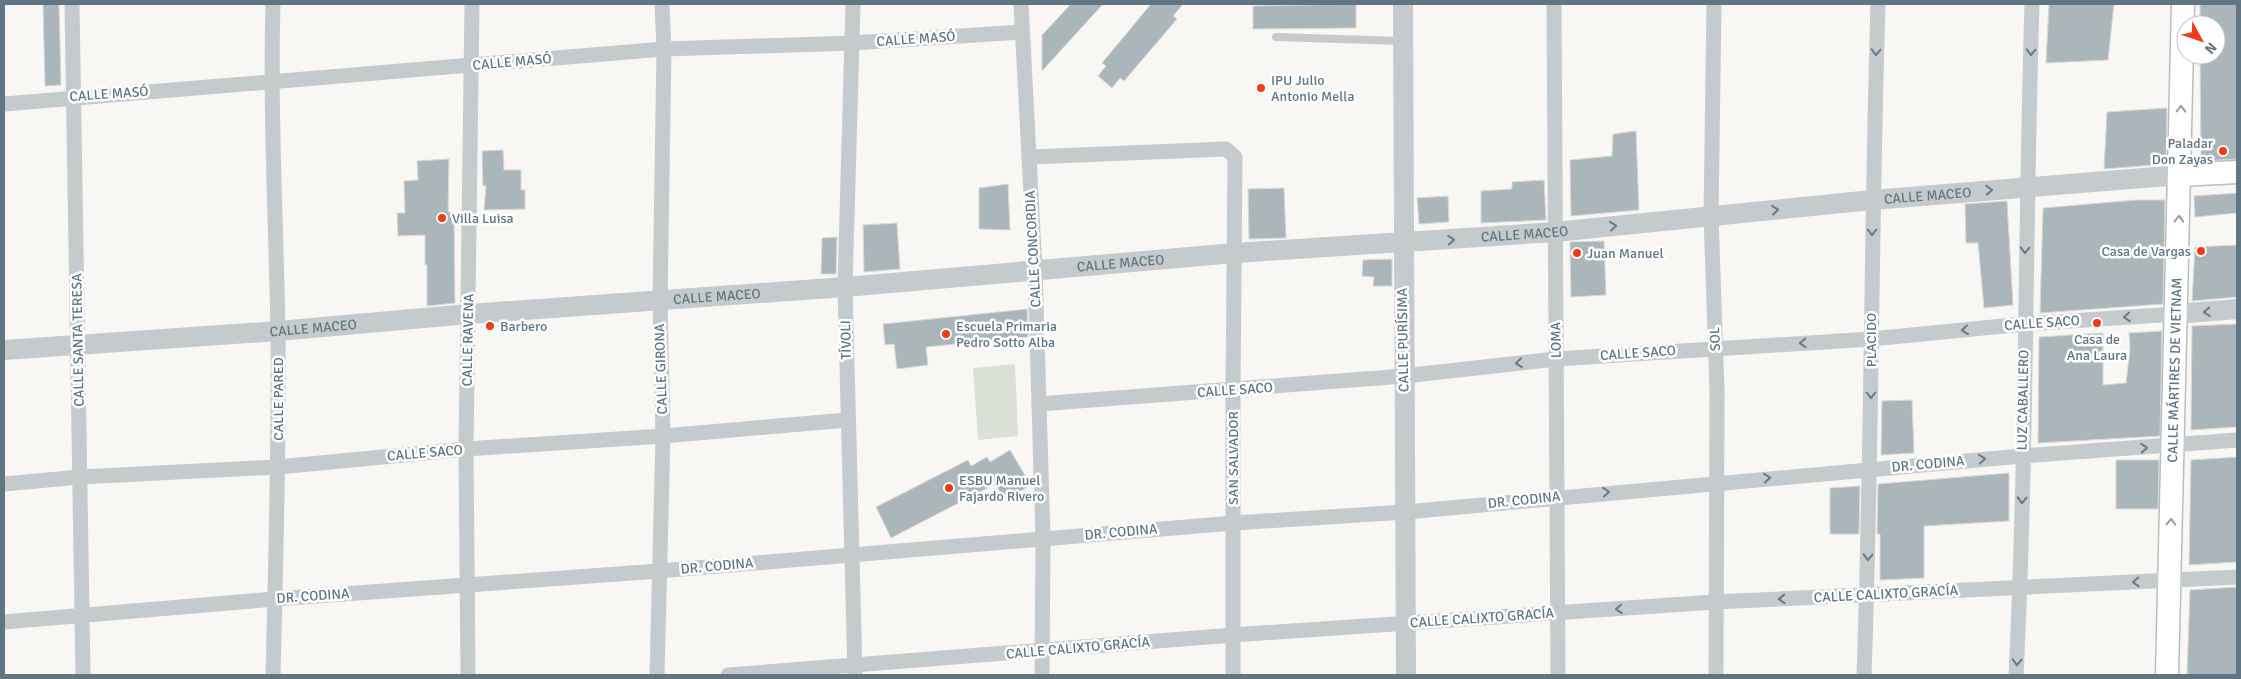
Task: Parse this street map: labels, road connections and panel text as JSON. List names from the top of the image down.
{
  "streets": {
    "main road": ["CALLE MACEO", "CALLE MÁRTIRES DE VIETNAM"],
    "street": [
      "CALLE MASÓ",
      "CALLE CONCORDIA",
      "CALLE SACO",
      "SOL",
      "CALLE SANTA TERESA",
      "CALLE RAVENA",
      "TÍVOLI",
      "CALLE PURÍSIMA",
      "LOMA",
      "PLACIDO",
      "CALLE GIRONA",
      "CALLE PARED",
      "LUZ CABALLERO",
      "SAN SALVADOR",
      "DR. CODINA",
      "CALLE CALIXTO GRACÍA"
    ]
  },
  "crossings": [
    ["CALLE MASÓ", "CALLE CONCORDIA"],
    ["CALLE MASÓ", "CALLE SANTA TERESA"],
    ["CALLE MASÓ", "CALLE RAVENA"],
    ["CALLE MASÓ", "TÍVOLI"],
    ["CALLE MASÓ", "CALLE GIRONA"],
    ["CALLE MASÓ", "CALLE PARED"],
    ["CALLE MACEO", "CALLE CONCORDIA"],
    ["CALLE MACEO", "SOL"],
    ["CALLE MACEO", "CALLE SANTA TERESA"],
    ["CALLE MACEO", "CALLE RAVENA"],
    ["CALLE MACEO", "TÍVOLI"],
    ["CALLE MACEO", "CALLE PURÍSIMA"],
    ["CALLE MACEO", "LOMA"],
    ["CALLE MACEO", "PLACIDO"],
    ["CALLE MACEO", "CALLE GIRONA"],
    ["CALLE MACEO", "CALLE MÁRTIRES DE VIETNAM"],
    ["CALLE MACEO", "CALLE PARED"],
    ["CALLE MACEO", "LUZ CABALLERO"],
    ["CALLE MACEO", "SAN SALVADOR"],
    ["CALLE CONCORDIA", "CALLE SACO"],
    ["CALLE CONCORDIA", "SAN SALVADOR"],
    ["CALLE CONCORDIA", "DR. CODINA"],
    ["CALLE CONCORDIA", "CALLE CALIXTO GRACÍA"],
    ["CALLE SACO", "SOL"],
    ["CALLE SACO", "CALLE SANTA TERESA"],
    ["CALLE SACO", "CALLE RAVENA"],
    ["CALLE SACO", "TÍVOLI"],
    ["CALLE SACO", "CALLE PURÍSIMA"],
    ["CALLE SACO", "LOMA"],
    ["CALLE SACO", "PLACIDO"],
    ["CALLE SACO", "CALLE GIRONA"],
    ["CALLE SACO", "CALLE MÁRTIRES DE VIETNAM"],
    ["CALLE SACO", "CALLE PARED"],
    ["CALLE SACO", "LUZ CABALLERO"],
    ["CALLE SACO", "SAN SALVADOR"],
    ["SOL", "DR. CODINA"],
    ["SOL", "CALLE CALIXTO GRACÍA"],
    ["CALLE SANTA TERESA", "DR. CODINA"],
    ["CALLE RAVENA", "DR. CODINA"],
    ["TÍVOLI", "DR. CODINA"],
    ["TÍVOLI", "CALLE CALIXTO GRACÍA"],
    ["CALLE PURÍSIMA", "DR. CODINA"],
    ["CALLE PURÍSIMA", "CALLE CALIXTO GRACÍA"],
    ["LOMA", "DR. CODINA"],
    ["LOMA", "CALLE CALIXTO GRACÍA"],
    ["PLACIDO", "DR. CODINA"],
    ["PLACIDO", "CALLE CALIXTO GRACÍA"],
    ["CALLE GIRONA", "DR. CODINA"],
    ["CALLE MÁRTIRES DE VIETNAM", "DR. CODINA"],
    ["CALLE MÁRTIRES DE VIETNAM", "CALLE CALIXTO GRACÍA"],
    ["CALLE PARED", "DR. CODINA"],
    ["LUZ CABALLERO", "DR. CODINA"],
    ["LUZ CABALLERO", "CALLE CALIXTO GRACÍA"],
    ["SAN SALVADOR", "DR. CODINA"],
    ["SAN SALVADOR", "CALLE CALIXTO GRACÍA"]
  ],
  "one_way": ["PLACIDO", "CALLE MÁRTIRES DE VIETNAM", "LUZ CABALLERO"],
  "places": [
    "IPU Julio Antonio Mella",
    "Paladar Don Zayas",
    "Villa Luisa",
    "Casa de Vargas",
    "Juan Manuel",
    "Casa de Ana Laura",
    "Barbero",
    "Escuela Primaria Pedro Sotto Alba",
    "ESBU Manuel Fajardo Rivero"
  ],
  "north": "bottom right"
}
